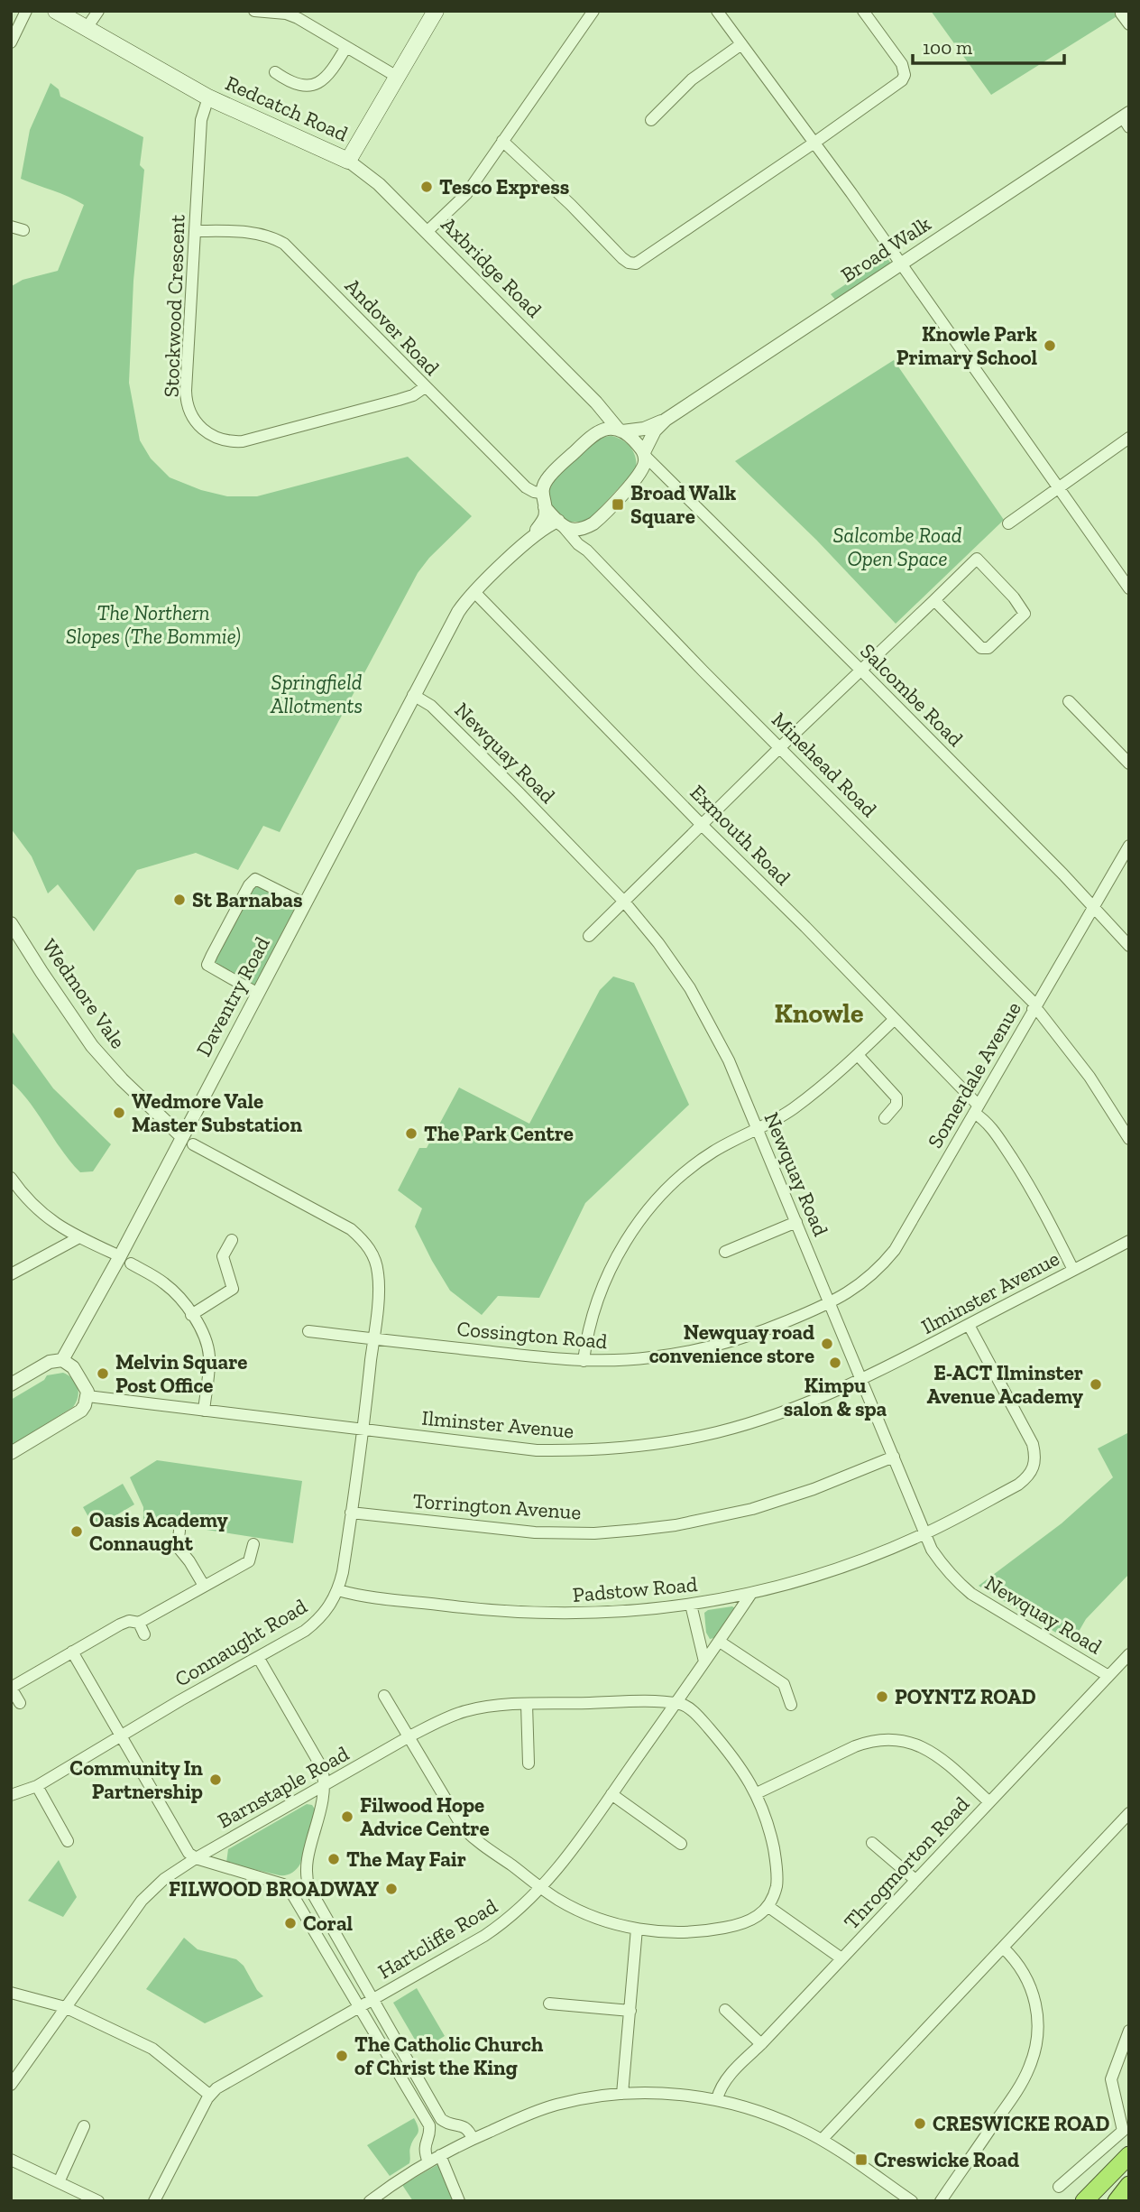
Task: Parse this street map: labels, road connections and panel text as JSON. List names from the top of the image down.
{
  "streets": {
    "main road": ["Redcatch Road"],
    "street": [
      "Broad Walk",
      "Axbridge Road",
      "Stockwood Crescent",
      "Andover Road",
      "Salcombe Road",
      "Newquay Road",
      "Minehead Road",
      "Exmouth Road",
      "Wedmore Vale",
      "Daventry Road",
      "Somerdale Avenue",
      "Ilminster Avenue",
      "Cossington Road",
      "Torrington Avenue",
      "Padstow Road",
      "Connaught Road",
      "Barnstaple Road",
      "Throgmorton Road",
      "Hartcliffe Road"
    ]
  },
  "crossings": [
    ["Redcatch Road", "Axbridge Road"],
    ["Redcatch Road", "Stockwood Crescent"],
    ["Broad Walk", "Axbridge Road"],
    ["Broad Walk", "Andover Road"],
    ["Broad Walk", "Salcombe Road"],
    ["Broad Walk", "Minehead Road"],
    ["Broad Walk", "Daventry Road"],
    ["Axbridge Road", "Andover Road"],
    ["Axbridge Road", "Salcombe Road"],
    ["Axbridge Road", "Minehead Road"],
    ["Axbridge Road", "Daventry Road"],
    ["Stockwood Crescent", "Andover Road"],
    ["Andover Road", "Salcombe Road"],
    ["Andover Road", "Minehead Road"],
    ["Andover Road", "Daventry Road"],
    ["Salcombe Road", "Minehead Road"],
    ["Salcombe Road", "Daventry Road"],
    ["Salcombe Road", "Somerdale Avenue"],
    ["Newquay Road", "Daventry Road"],
    ["Newquay Road", "Somerdale Avenue"],
    ["Newquay Road", "Ilminster Avenue"],
    ["Newquay Road", "Cossington Road"],
    ["Newquay Road", "Torrington Avenue"],
    ["Newquay Road", "Padstow Road"],
    ["Newquay Road", "Throgmorton Road"],
    ["Minehead Road", "Daventry Road"],
    ["Minehead Road", "Somerdale Avenue"],
    ["Exmouth Road", "Daventry Road"],
    ["Exmouth Road", "Somerdale Avenue"],
    ["Exmouth Road", "Ilminster Avenue"],
    ["Wedmore Vale", "Daventry Road"],
    ["Somerdale Avenue", "Cossington Road"],
    ["Ilminster Avenue", "Padstow Road"],
    ["Ilminster Avenue", "Connaught Road"],
    ["Cossington Road", "Connaught Road"],
    ["Torrington Avenue", "Connaught Road"],
    ["Padstow Road", "Connaught Road"],
    ["Padstow Road", "Hartcliffe Road"],
    ["Barnstaple Road", "Hartcliffe Road"]
  ],
  "districts": ["Knowle"],
  "parks": ["Salcombe Road Open Space", "The Northern Slopes (The Bommie)", "Springfield Allotments"],
  "places": {
    "other": [
      "Tesco Express",
      "Knowle Park Primary School",
      "St Barnabas",
      "Wedmore Vale Master Substation",
      "The Park Centre",
      "Newquay road convenience store",
      "Kimpu salon & spa",
      "Melvin Square Post Office",
      "E-ACT Ilminster Avenue Academy",
      "Oasis Academy Connaught",
      "POYNTZ ROAD",
      "Community In Partnership",
      "Filwood Hope Advice Centre",
      "The May Fair",
      "FILWOOD BROADWAY",
      "Coral",
      "The Catholic Church of Christ the King",
      "CRESWICKE ROAD"
    ],
    "transit": ["Broad Walk Square", "Creswicke Road"]
  },
  "scale_bar": "100 m"
}
